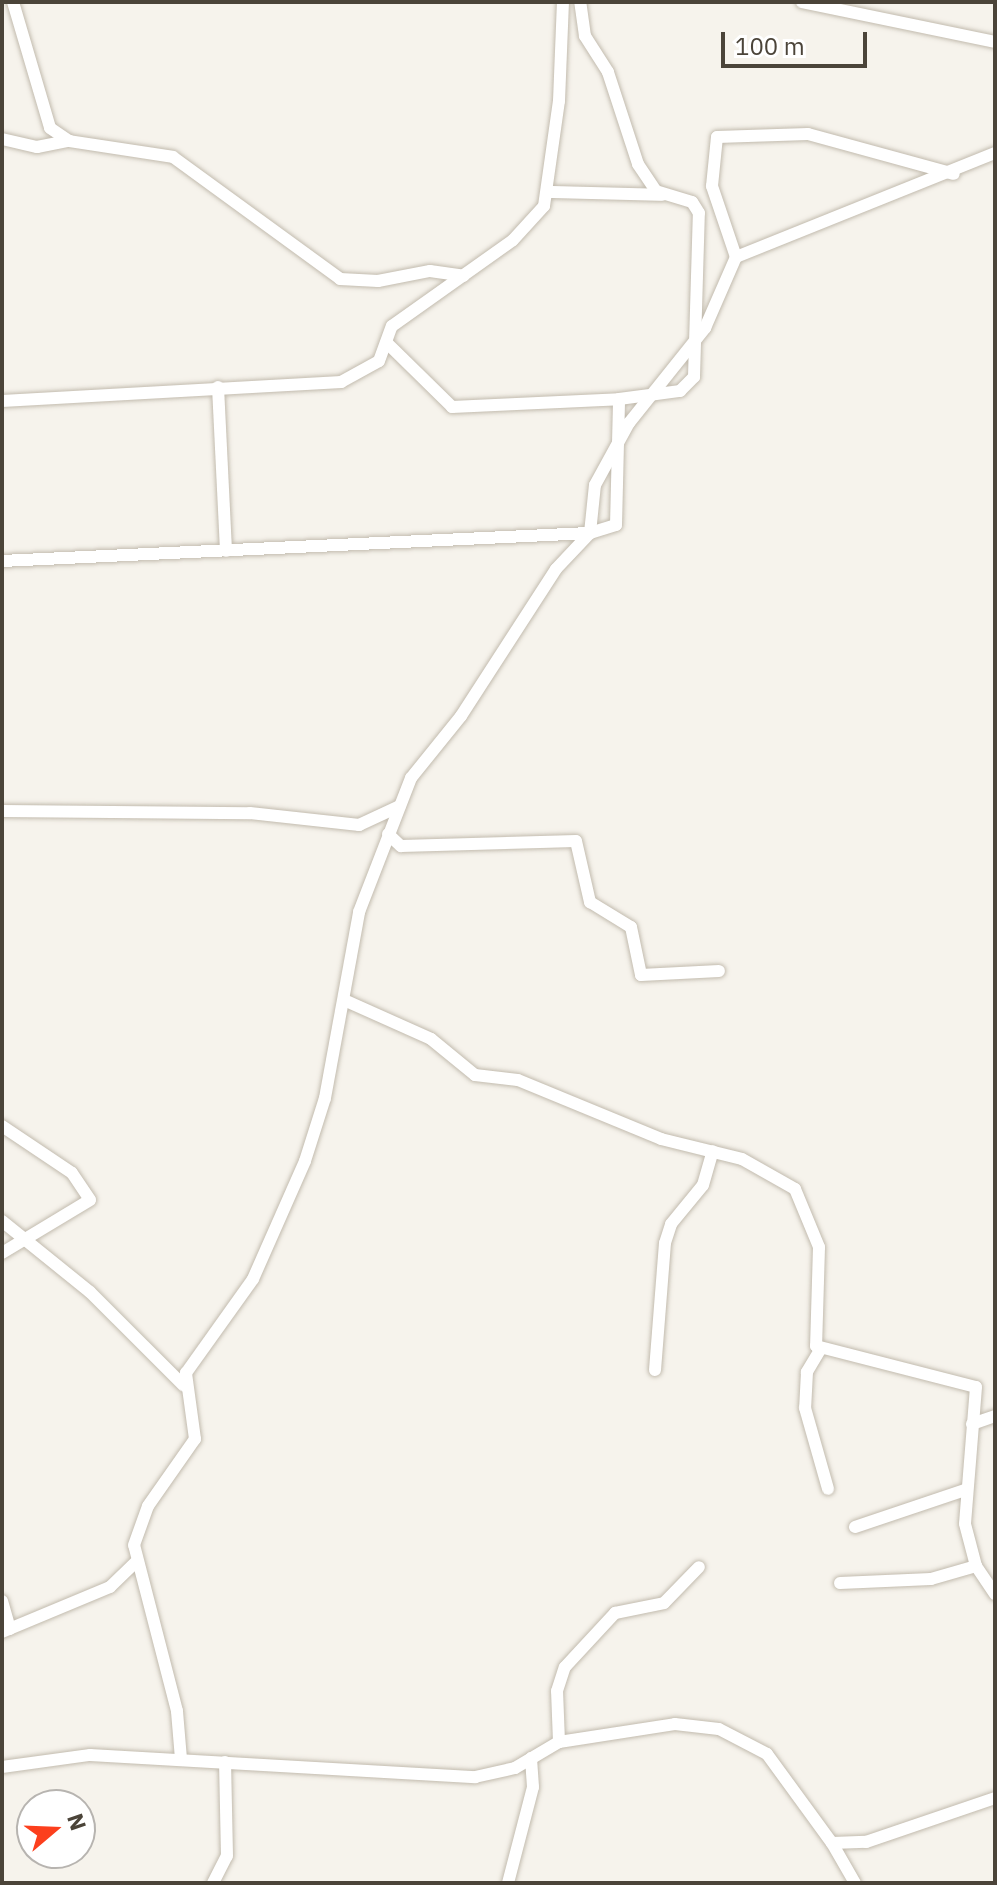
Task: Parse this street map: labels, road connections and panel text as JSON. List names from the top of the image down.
{
  "scale_bar": "100 m",
  "north": "right"
}
